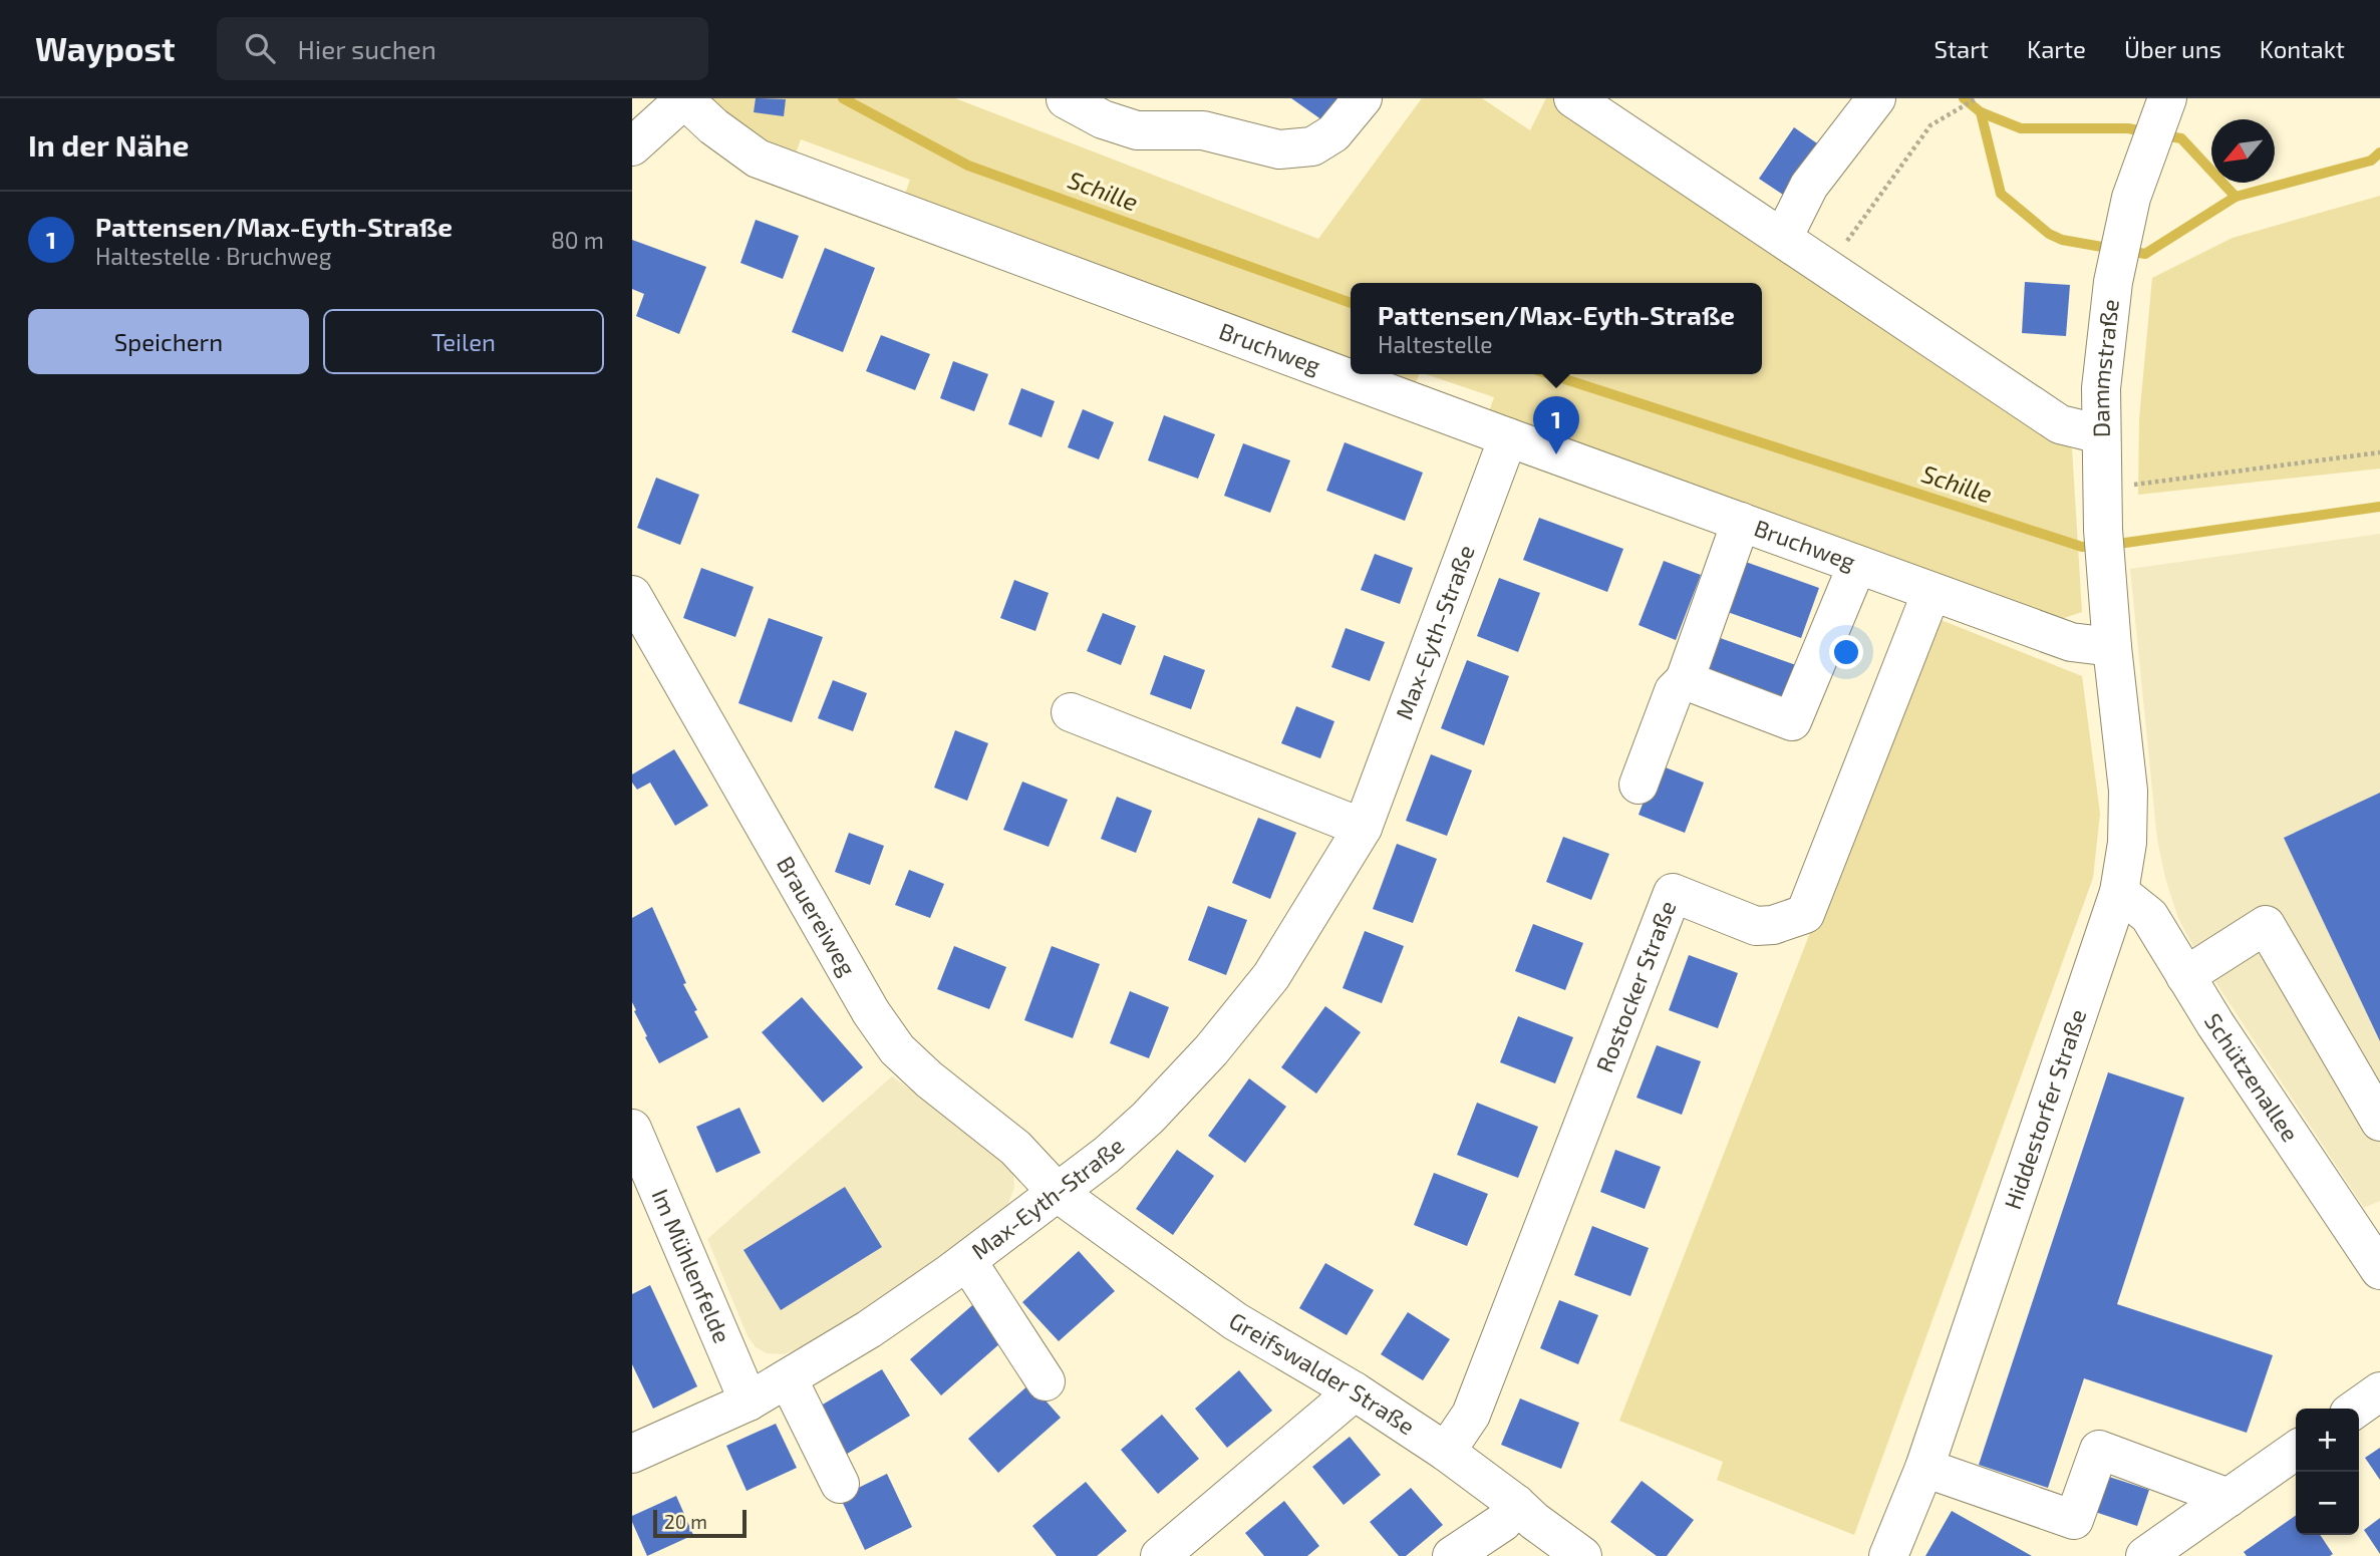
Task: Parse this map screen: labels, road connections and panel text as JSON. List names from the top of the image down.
{
  "streets": {
    "street": [
      "Bruchweg",
      "Dammstraße",
      "Max-Eyth-Straße",
      "Brauereiweg",
      "Rostocker Straße",
      "Schützenallee",
      "Hiddestorfer Straße",
      "Im Mühlenfelde",
      "Greifswalder Straße"
    ]
  },
  "crossings": [
    ["Bruchweg", "Dammstraße"],
    ["Bruchweg", "Max-Eyth-Straße"],
    ["Bruchweg", "Rostocker Straße"],
    ["Bruchweg", "Hiddestorfer Straße"],
    ["Dammstraße", "Hiddestorfer Straße"],
    ["Max-Eyth-Straße", "Brauereiweg"],
    ["Max-Eyth-Straße", "Im Mühlenfelde"],
    ["Max-Eyth-Straße", "Greifswalder Straße"],
    ["Brauereiweg", "Greifswalder Straße"],
    ["Rostocker Straße", "Greifswalder Straße"],
    ["Schützenallee", "Hiddestorfer Straße"]
  ],
  "water": ["Schille"],
  "scale_bar": "20 m",
  "north": "bottom left",
  "page": {
    "header": "Waypost",
    "search": "Hier suchen",
    "nav": [
      "Start",
      "Karte",
      "Über uns",
      "Kontakt"
    ],
    "heading": "In der Nähe",
    "list": [
      {
        "mark": "1",
        "name": "Pattensen/Max-Eyth-Straße",
        "note": "Haltestelle · Bruchweg",
        "value": "80 m"
      }
    ],
    "popup": ["Pattensen/Max-Eyth-Straße", "Haltestelle"],
    "buttons": ["Speichern", "Teilen"],
    "pins": "1",
    "map_buttons": ["+", "−"],
    "scale": "20 m"
  }
}
